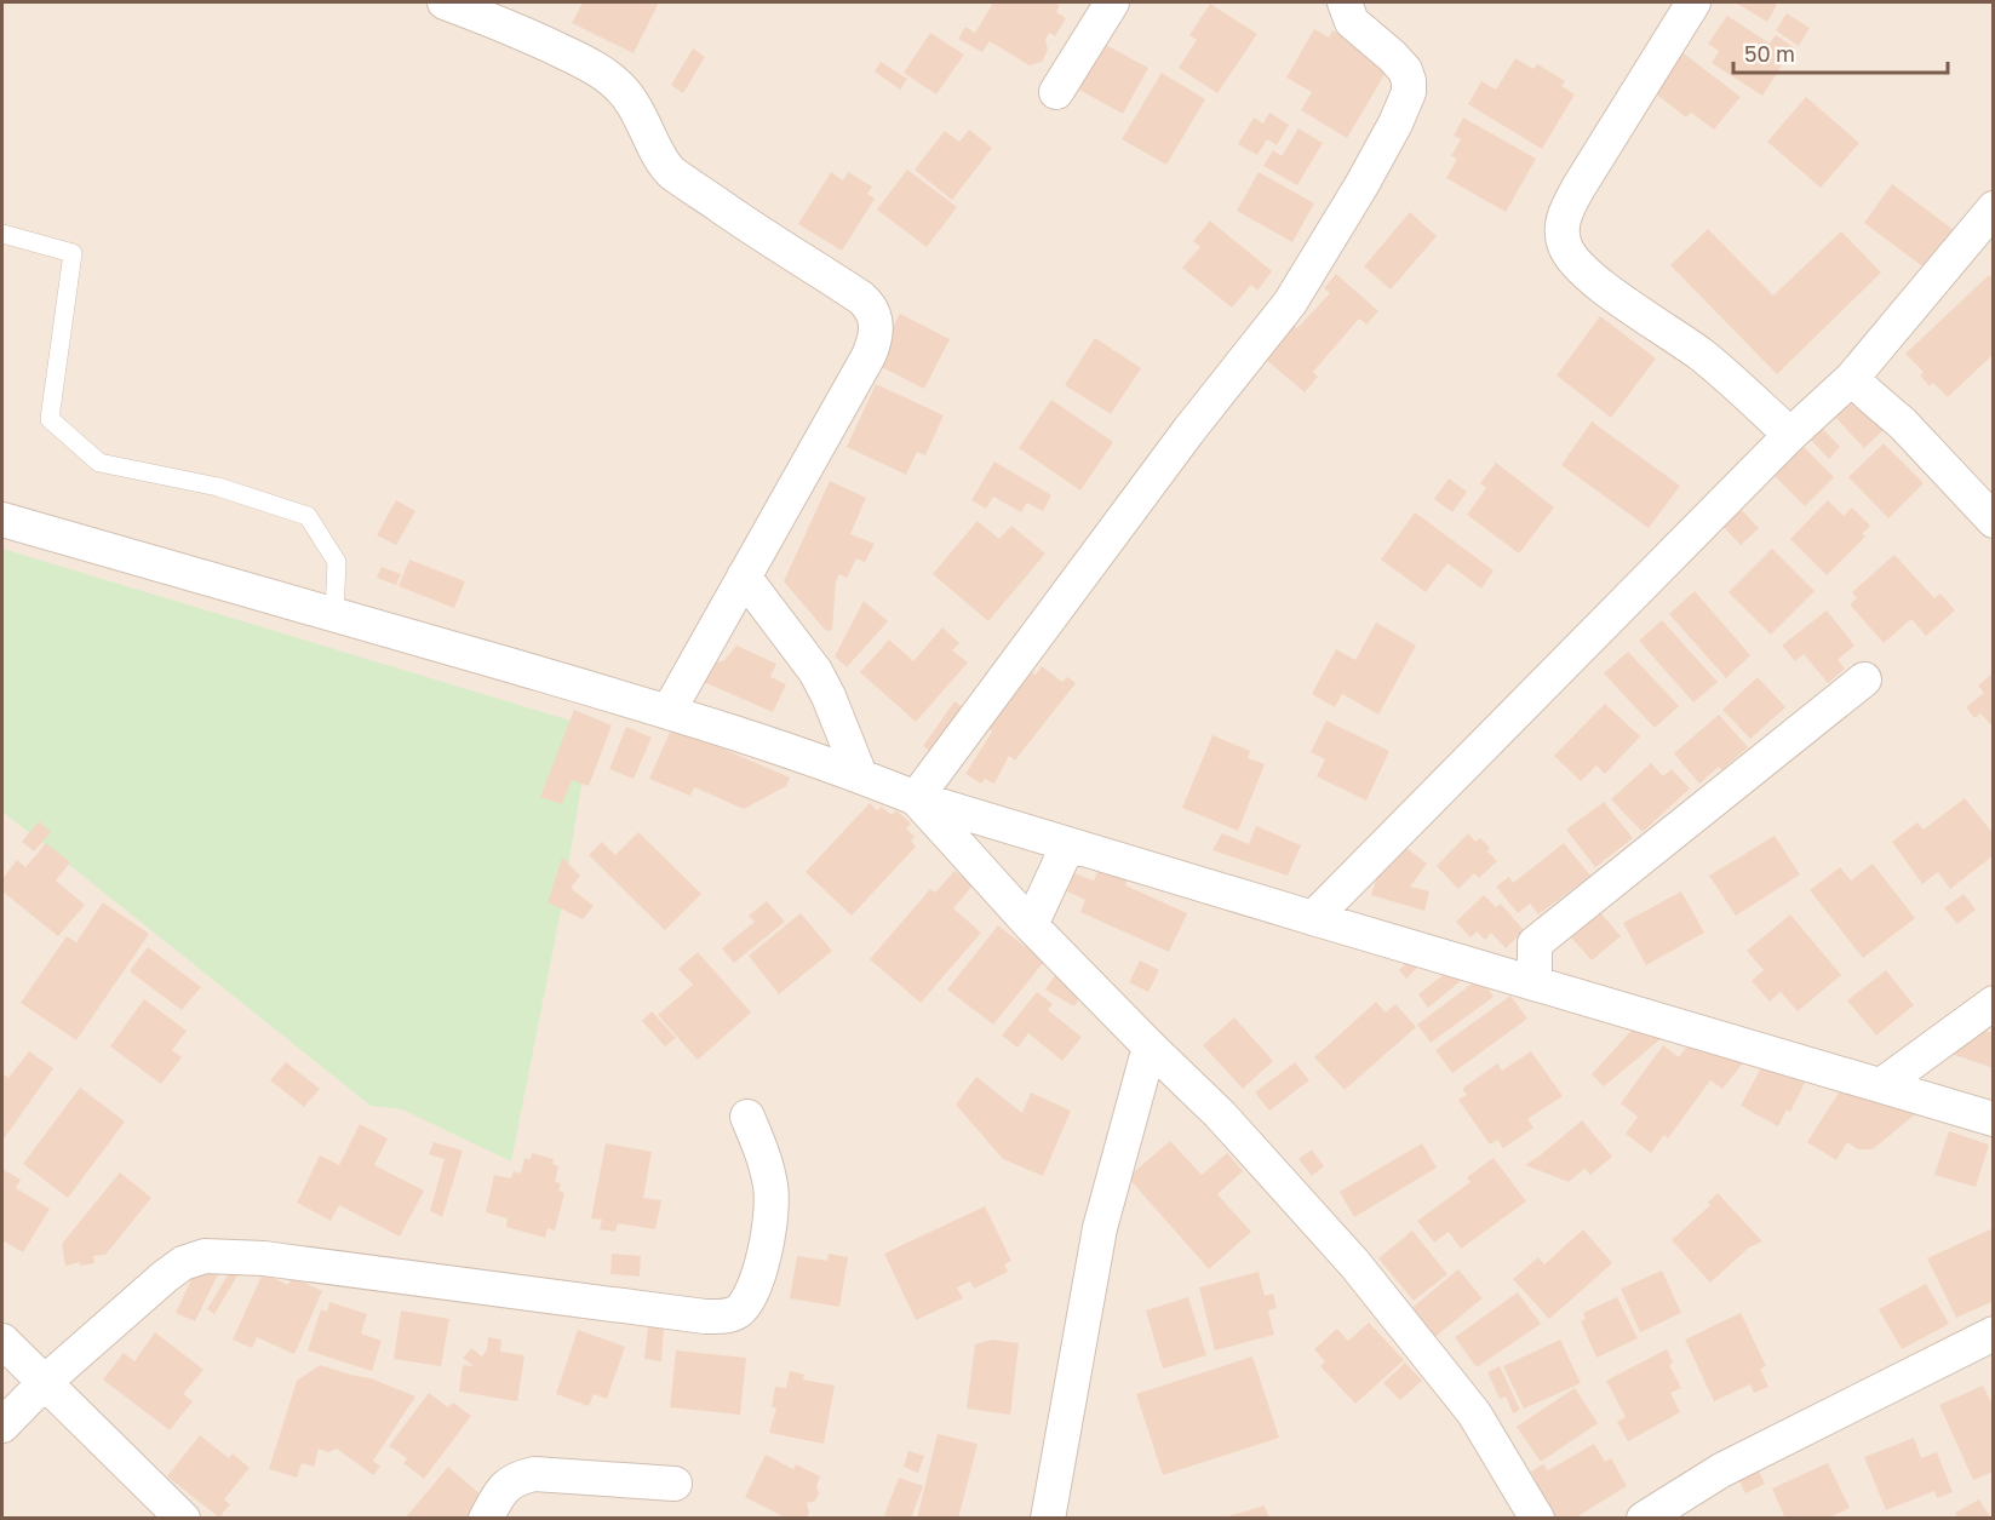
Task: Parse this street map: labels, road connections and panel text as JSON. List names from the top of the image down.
{
  "scale_bar": "50 m"
}
